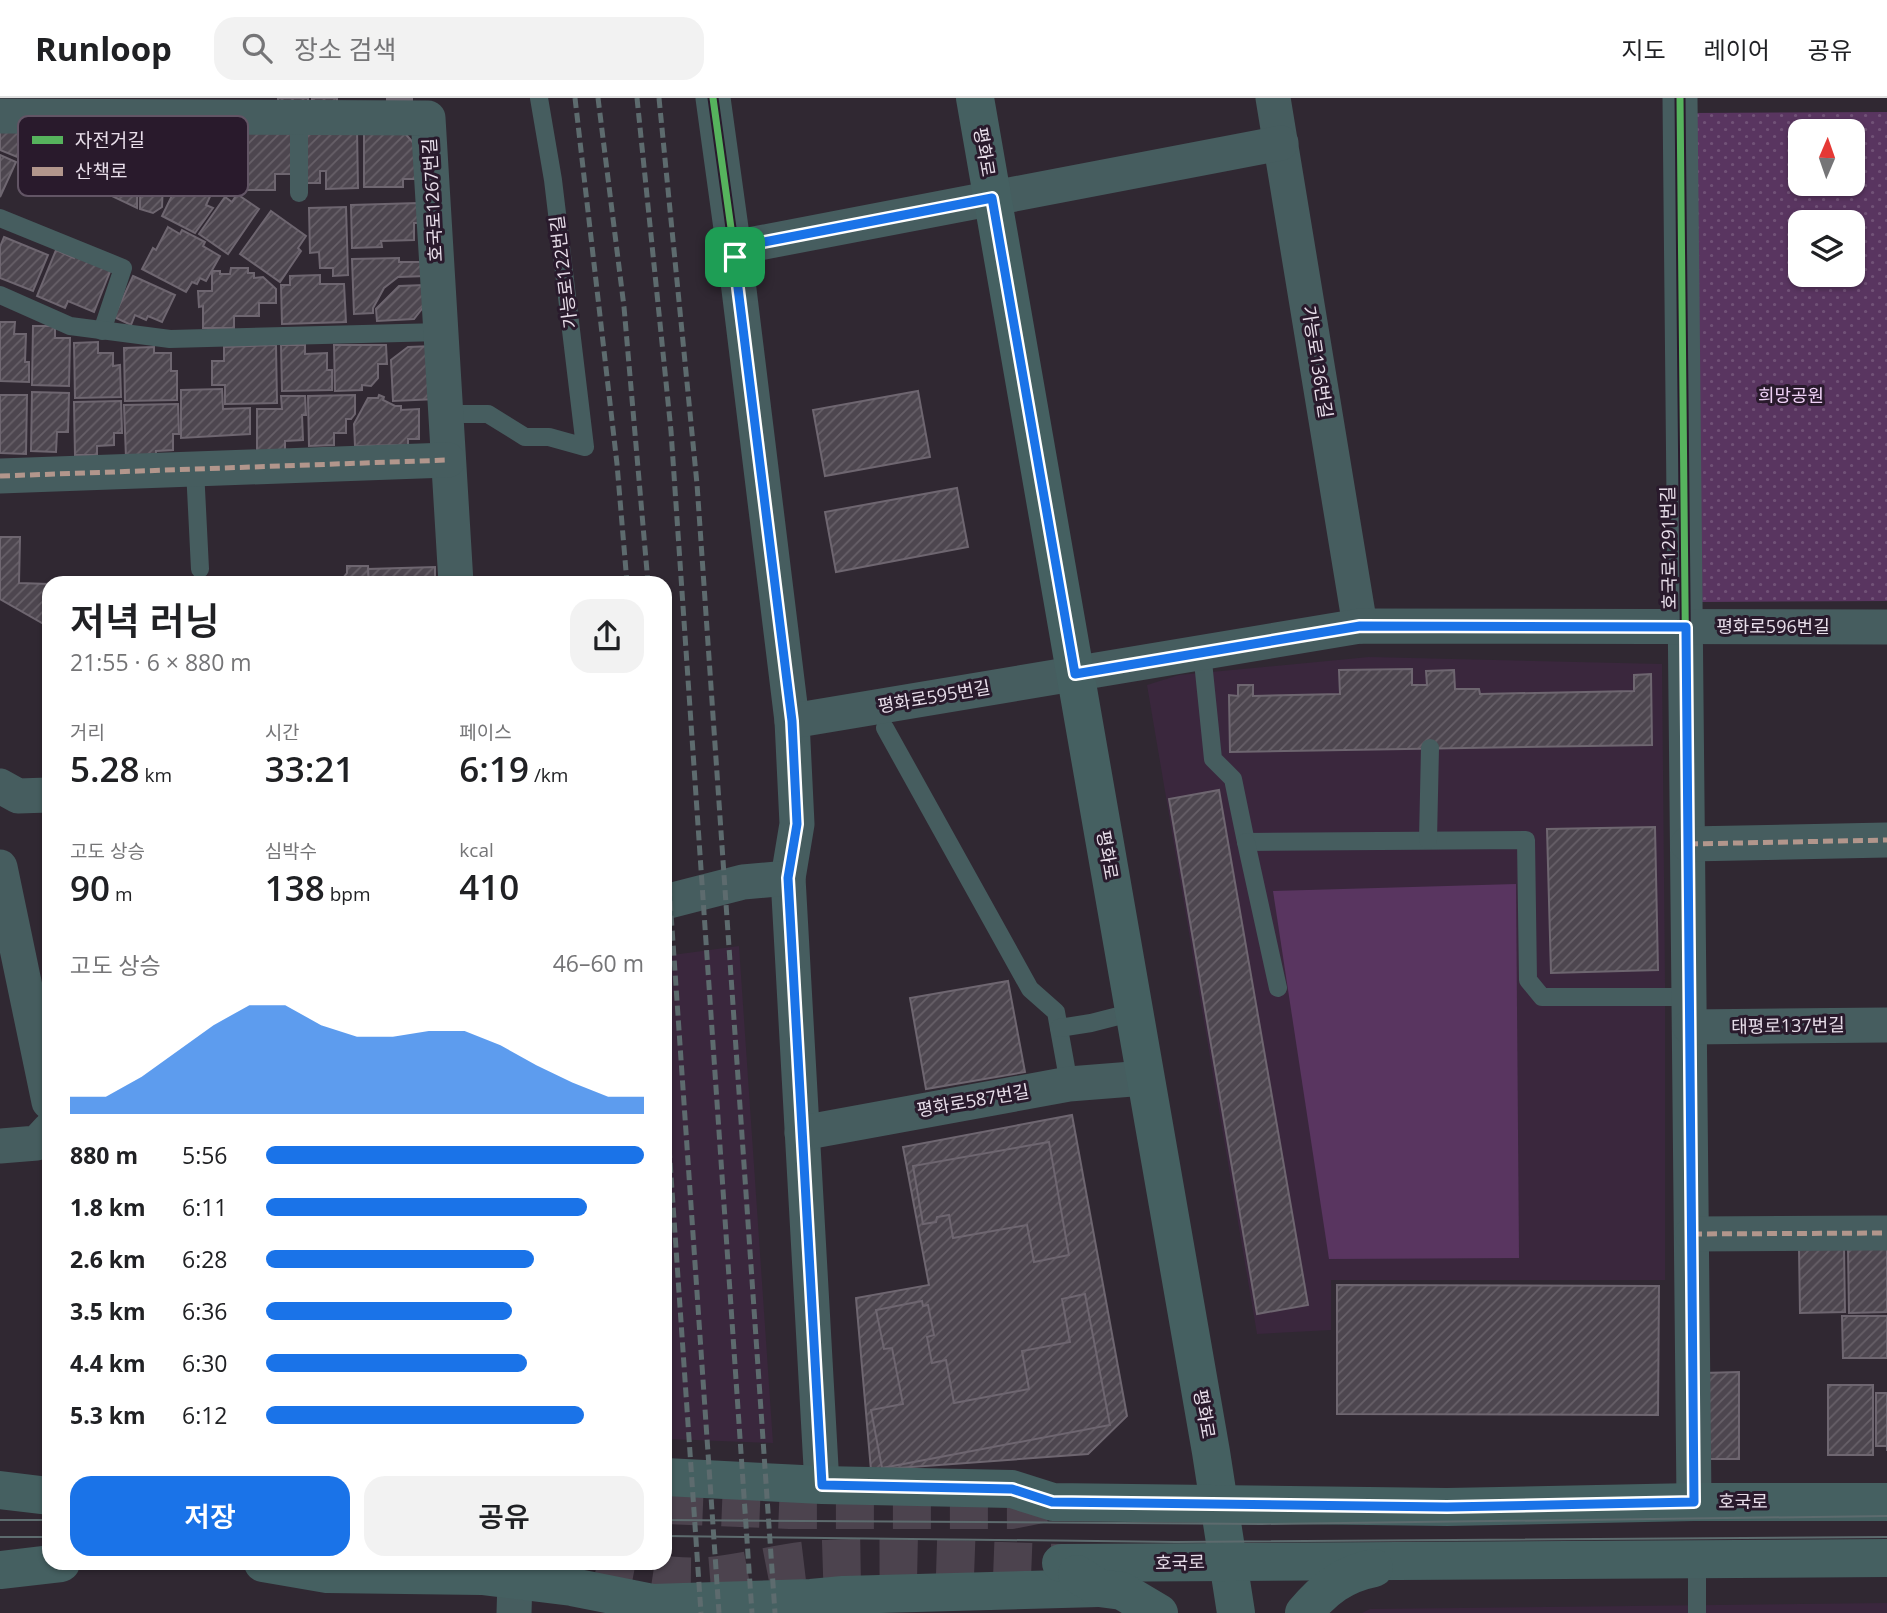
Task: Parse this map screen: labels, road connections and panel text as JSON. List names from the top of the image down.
{
  "streets": {
    "street": [
      "평화로",
      "호국로1267번길",
      "가능로136번길",
      "호국로1291번길",
      "평화로596번길",
      "평화로595번길",
      "태평로137번길",
      "평화로587번길",
      "호국로"
    ],
    "lane": ["가능로122번길"]
  },
  "crossings": [
    ["평화로", "평화로596번길"],
    ["평화로", "평화로595번길"],
    ["평화로", "평화로587번길"],
    ["평화로", "호국로"],
    ["호국로1267번길", "가능로122번길"],
    ["가능로136번길", "평화로596번길"],
    ["호국로1291번길", "평화로596번길"],
    ["호국로1291번길", "태평로137번길"],
    ["호국로1291번길", "호국로"],
    ["평화로596번길", "평화로595번길"]
  ],
  "parks": ["희망공원"],
  "legend": ["자전거길", "산책로"],
  "north": "top",
  "page": {
    "header": "Runloop",
    "search": "장소 검색",
    "nav": ["지도", "레이어", "공유"],
    "heading": ["저녁 러닝", "21:55 · 6 × 880 m"],
    "stats": [
      ["거리", "5.28 km"],
      ["시간", "33:21"],
      ["페이스", "6:19 /km"],
      ["고도 상승", "90 m"],
      ["심박수", "138 bpm"],
      ["kcal", "410"]
    ],
    "chart": ["고도 상승", "46–60 m"],
    "list": [
      {
        "name": "880 m",
        "note": "5:56"
      },
      {
        "name": "1.8 km",
        "note": "6:11"
      },
      {
        "name": "2.6 km",
        "note": "6:28"
      },
      {
        "name": "3.5 km",
        "note": "6:36"
      },
      {
        "name": "4.4 km",
        "note": "6:30"
      },
      {
        "name": "5.3 km",
        "note": "6:12"
      }
    ],
    "buttons": ["저장", "공유"]
  }
}
